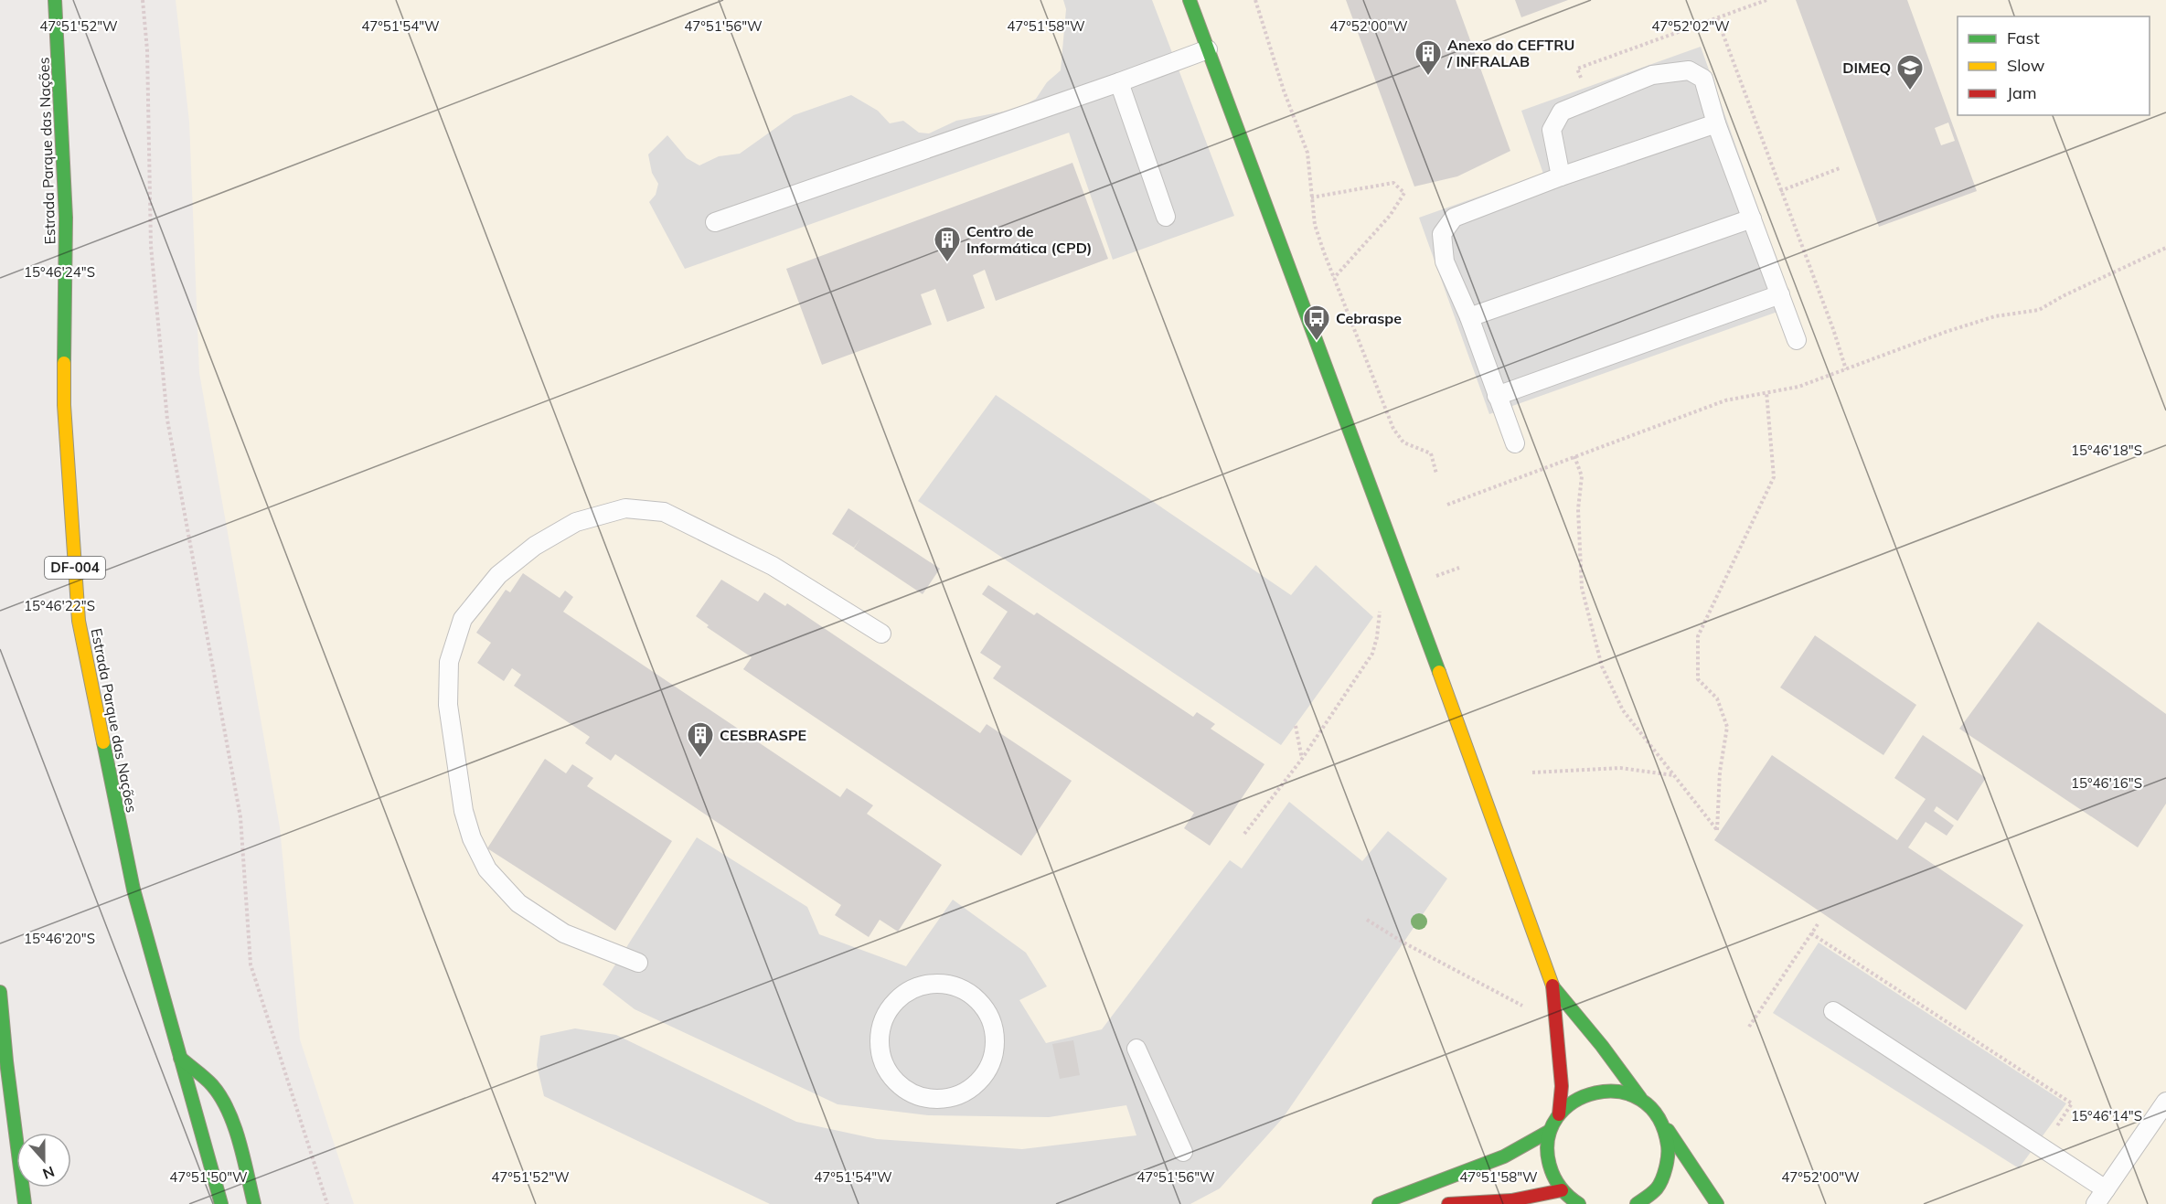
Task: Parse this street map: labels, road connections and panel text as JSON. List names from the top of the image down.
{
  "streets": {
    "main road": ["Estrada Parque das Nações", "DF-004"]
  },
  "places": {
    "building": ["Anexo do CEFTRU / INFRALAB", "Centro de Informática (CPD)", "CESBRASPE"],
    "school or university": ["DIMEQ"],
    "bus stop": ["Cebraspe"]
  },
  "legend": ["Fast", "Slow", "Jam"],
  "north": "bottom",
  "coordinates": [
    "47°51'52\"W",
    "47°51'54\"W",
    "47°51'56\"W",
    "47°51'58\"W",
    "47°52'00\"W",
    "47°52'02\"W",
    "15°46'24\"S",
    "15°46'18\"S",
    "15°46'22\"S",
    "15°46'16\"S",
    "15°46'20\"S",
    "15°46'14\"S",
    "47°51'50\"W"
  ]
}
